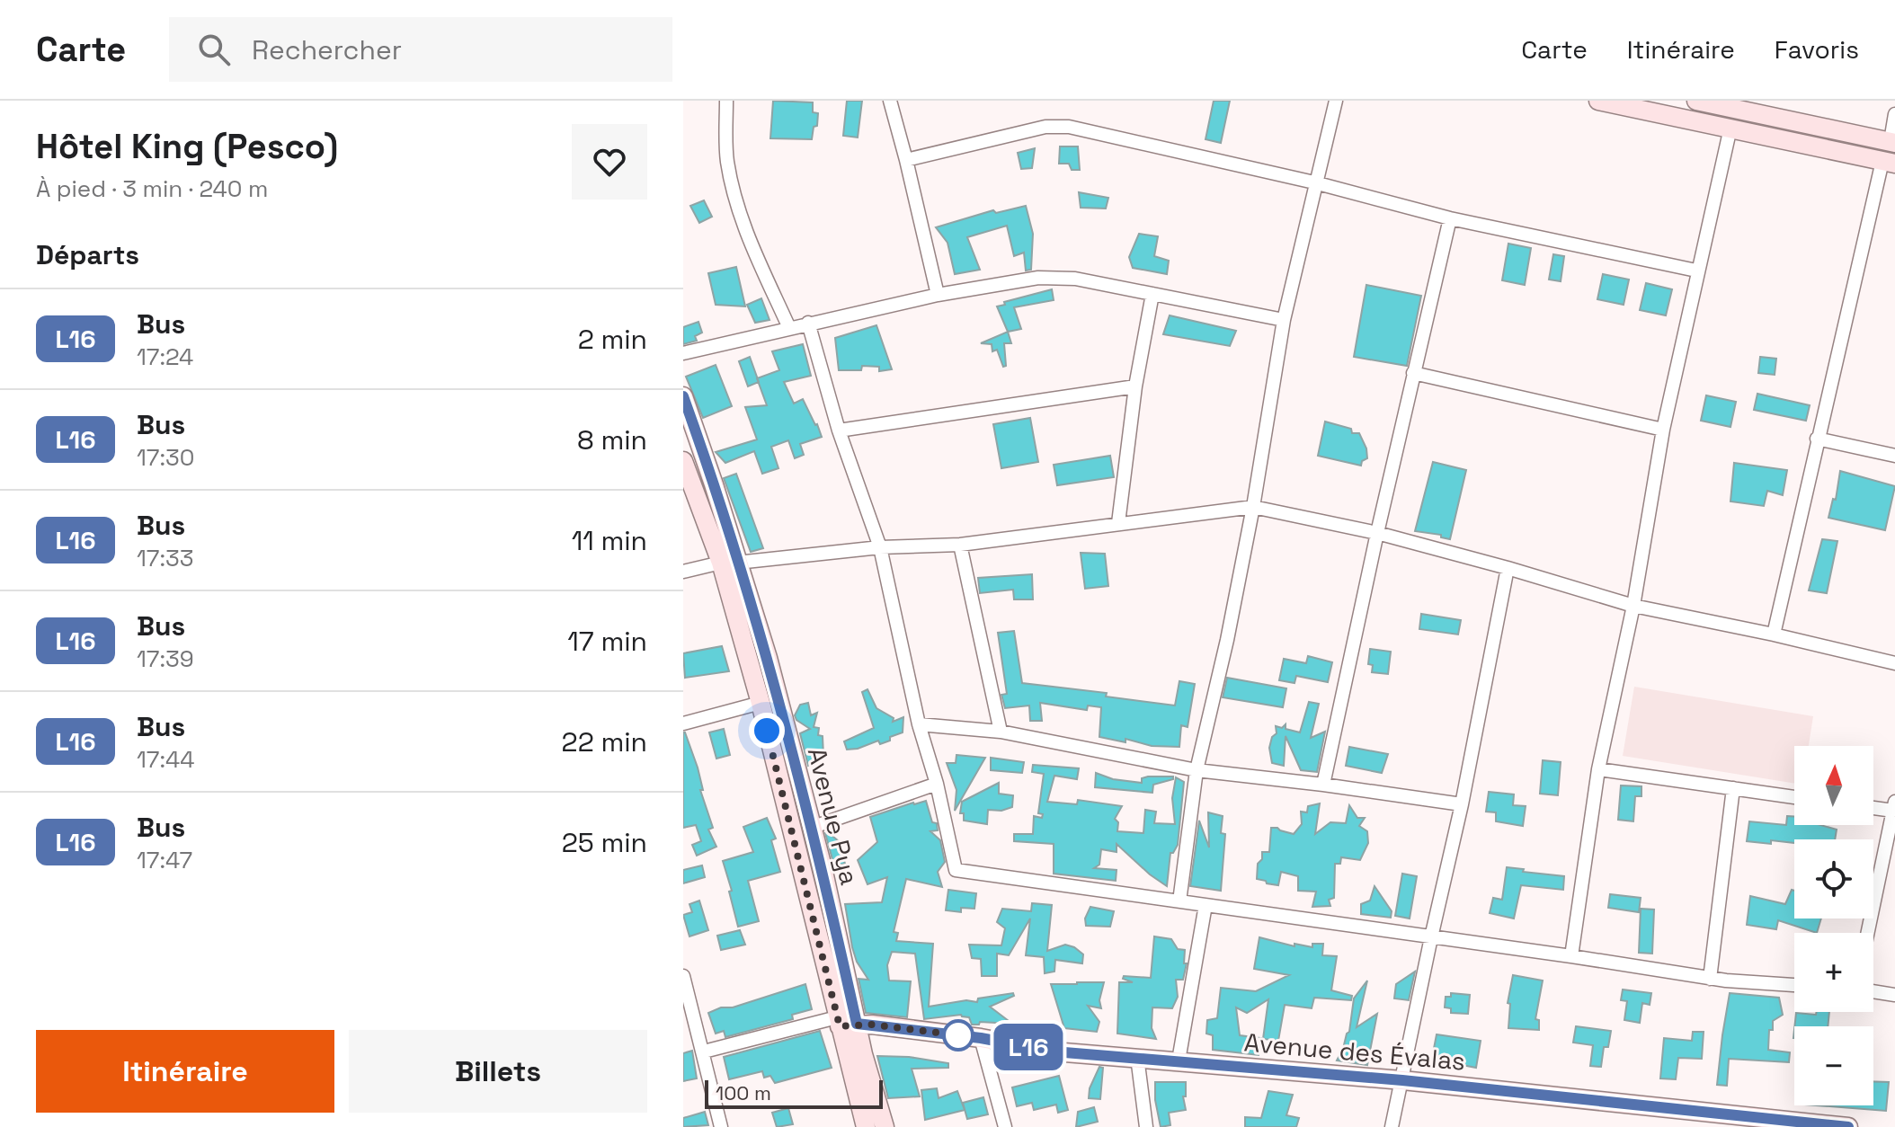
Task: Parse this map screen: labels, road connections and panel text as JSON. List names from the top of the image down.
{
  "streets": {
    "street": ["Avenue Pya", "Avenue des Évalas"]
  },
  "crossings": [
    ["Avenue Pya", "Avenue des Évalas"]
  ],
  "lines": ["bus line L16"],
  "scale_bar": "100 m",
  "north": "top",
  "page": {
    "header": "Carte",
    "search": "Rechercher",
    "nav": ["Carte", "Itinéraire", "Favoris"],
    "heading": [
      ["Hôtel King (Pesco)", "À pied · 3 min · 240 m"],
      "Départs"
    ],
    "on_map": "L16",
    "list": [
      {
        "mark": "L16",
        "name": "Bus",
        "note": "17:24",
        "value": "2 min"
      },
      {
        "mark": "L16",
        "name": "Bus",
        "note": "17:30",
        "value": "8 min"
      },
      {
        "mark": "L16",
        "name": "Bus",
        "note": "17:33",
        "value": "11 min"
      },
      {
        "mark": "L16",
        "name": "Bus",
        "note": "17:39",
        "value": "17 min"
      },
      {
        "mark": "L16",
        "name": "Bus",
        "note": "17:44",
        "value": "22 min"
      },
      {
        "mark": "L16",
        "name": "Bus",
        "note": "17:47",
        "value": "25 min"
      }
    ],
    "map_buttons": ["+", "−"],
    "buttons": ["Itinéraire", "Billets"],
    "scale": "100 m"
  }
}
